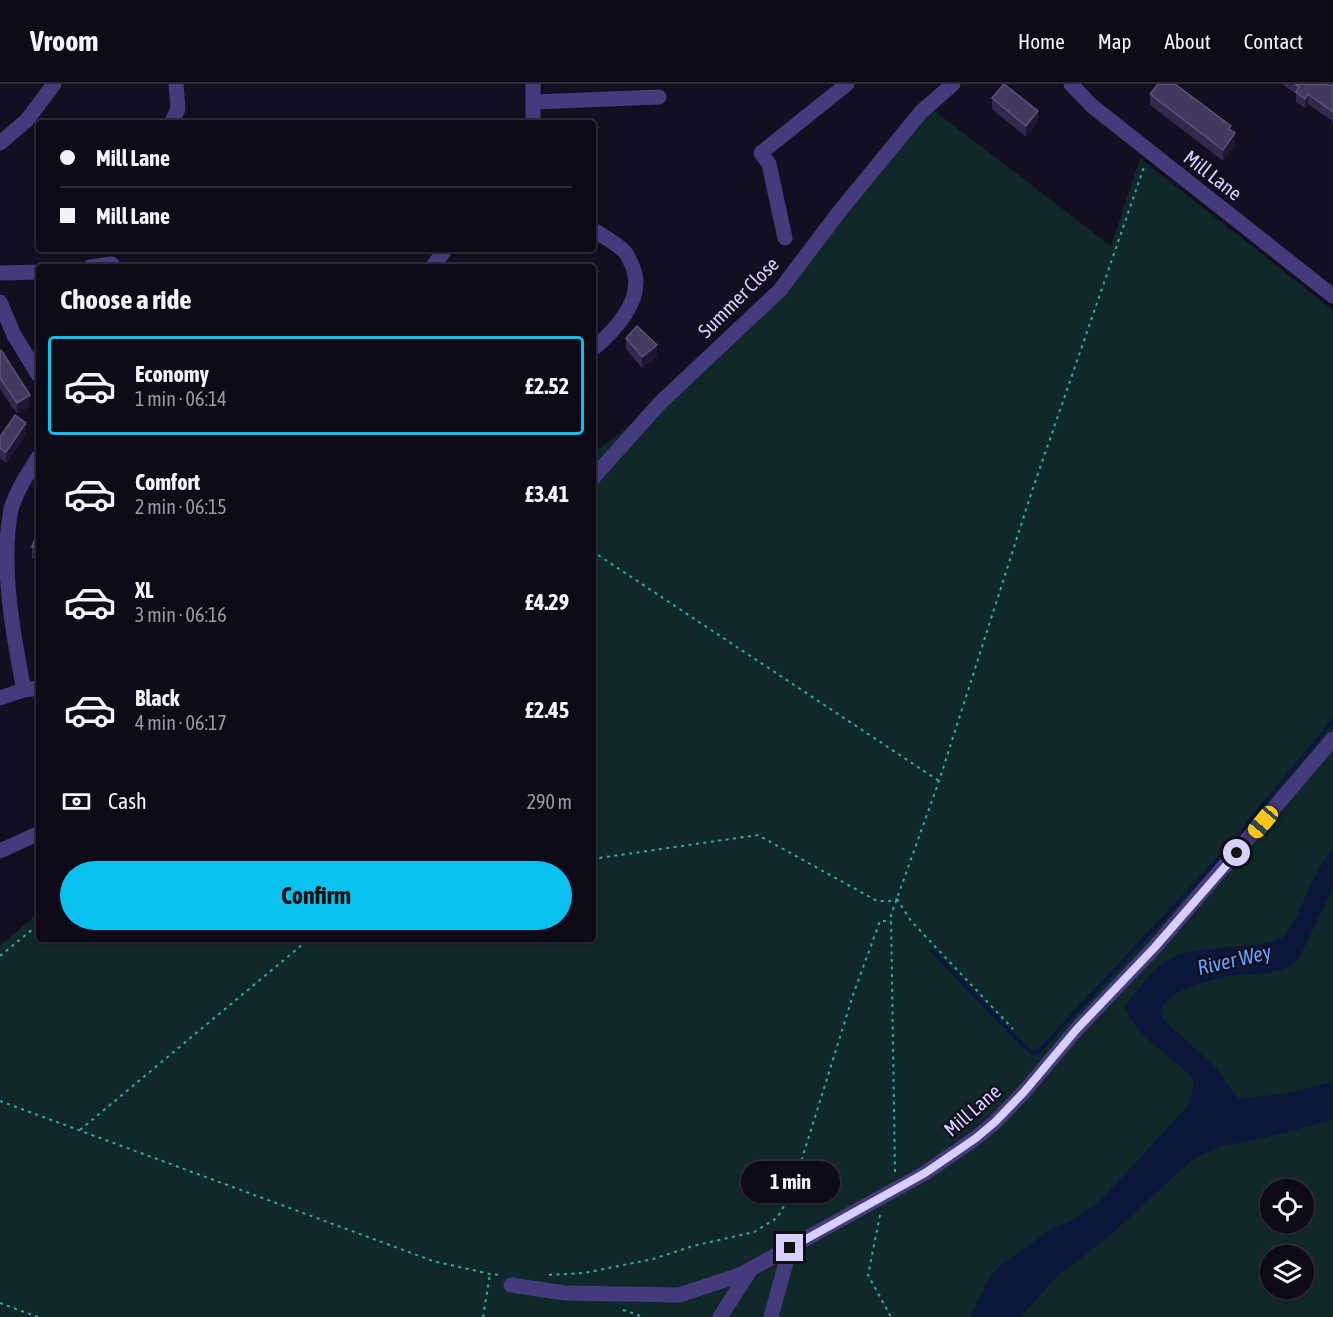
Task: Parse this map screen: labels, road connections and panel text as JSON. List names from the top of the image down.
{
  "streets": {
    "street": ["Mill Lane", "Summer Close"]
  },
  "water": ["River Wey"],
  "page": {
    "header": "Vroom",
    "nav": [
      "Home",
      "Map",
      "About",
      "Contact"
    ],
    "banner": ["Mill Lane", "Mill Lane"],
    "heading": "Choose a ride",
    "list": [
      {
        "name": "Economy",
        "note": "1 min · 06:14",
        "value": "£2.52"
      },
      {
        "name": "Comfort",
        "note": "2 min · 06:15",
        "value": "£3.41"
      },
      {
        "name": "XL",
        "note": "3 min · 06:16",
        "value": "£4.29"
      },
      {
        "name": "Black",
        "note": "4 min · 06:17",
        "value": "£2.45"
      }
    ],
    "pay": ["Cash", "290 m"],
    "buttons": "Confirm",
    "bubble": "1 min"
  }
}
